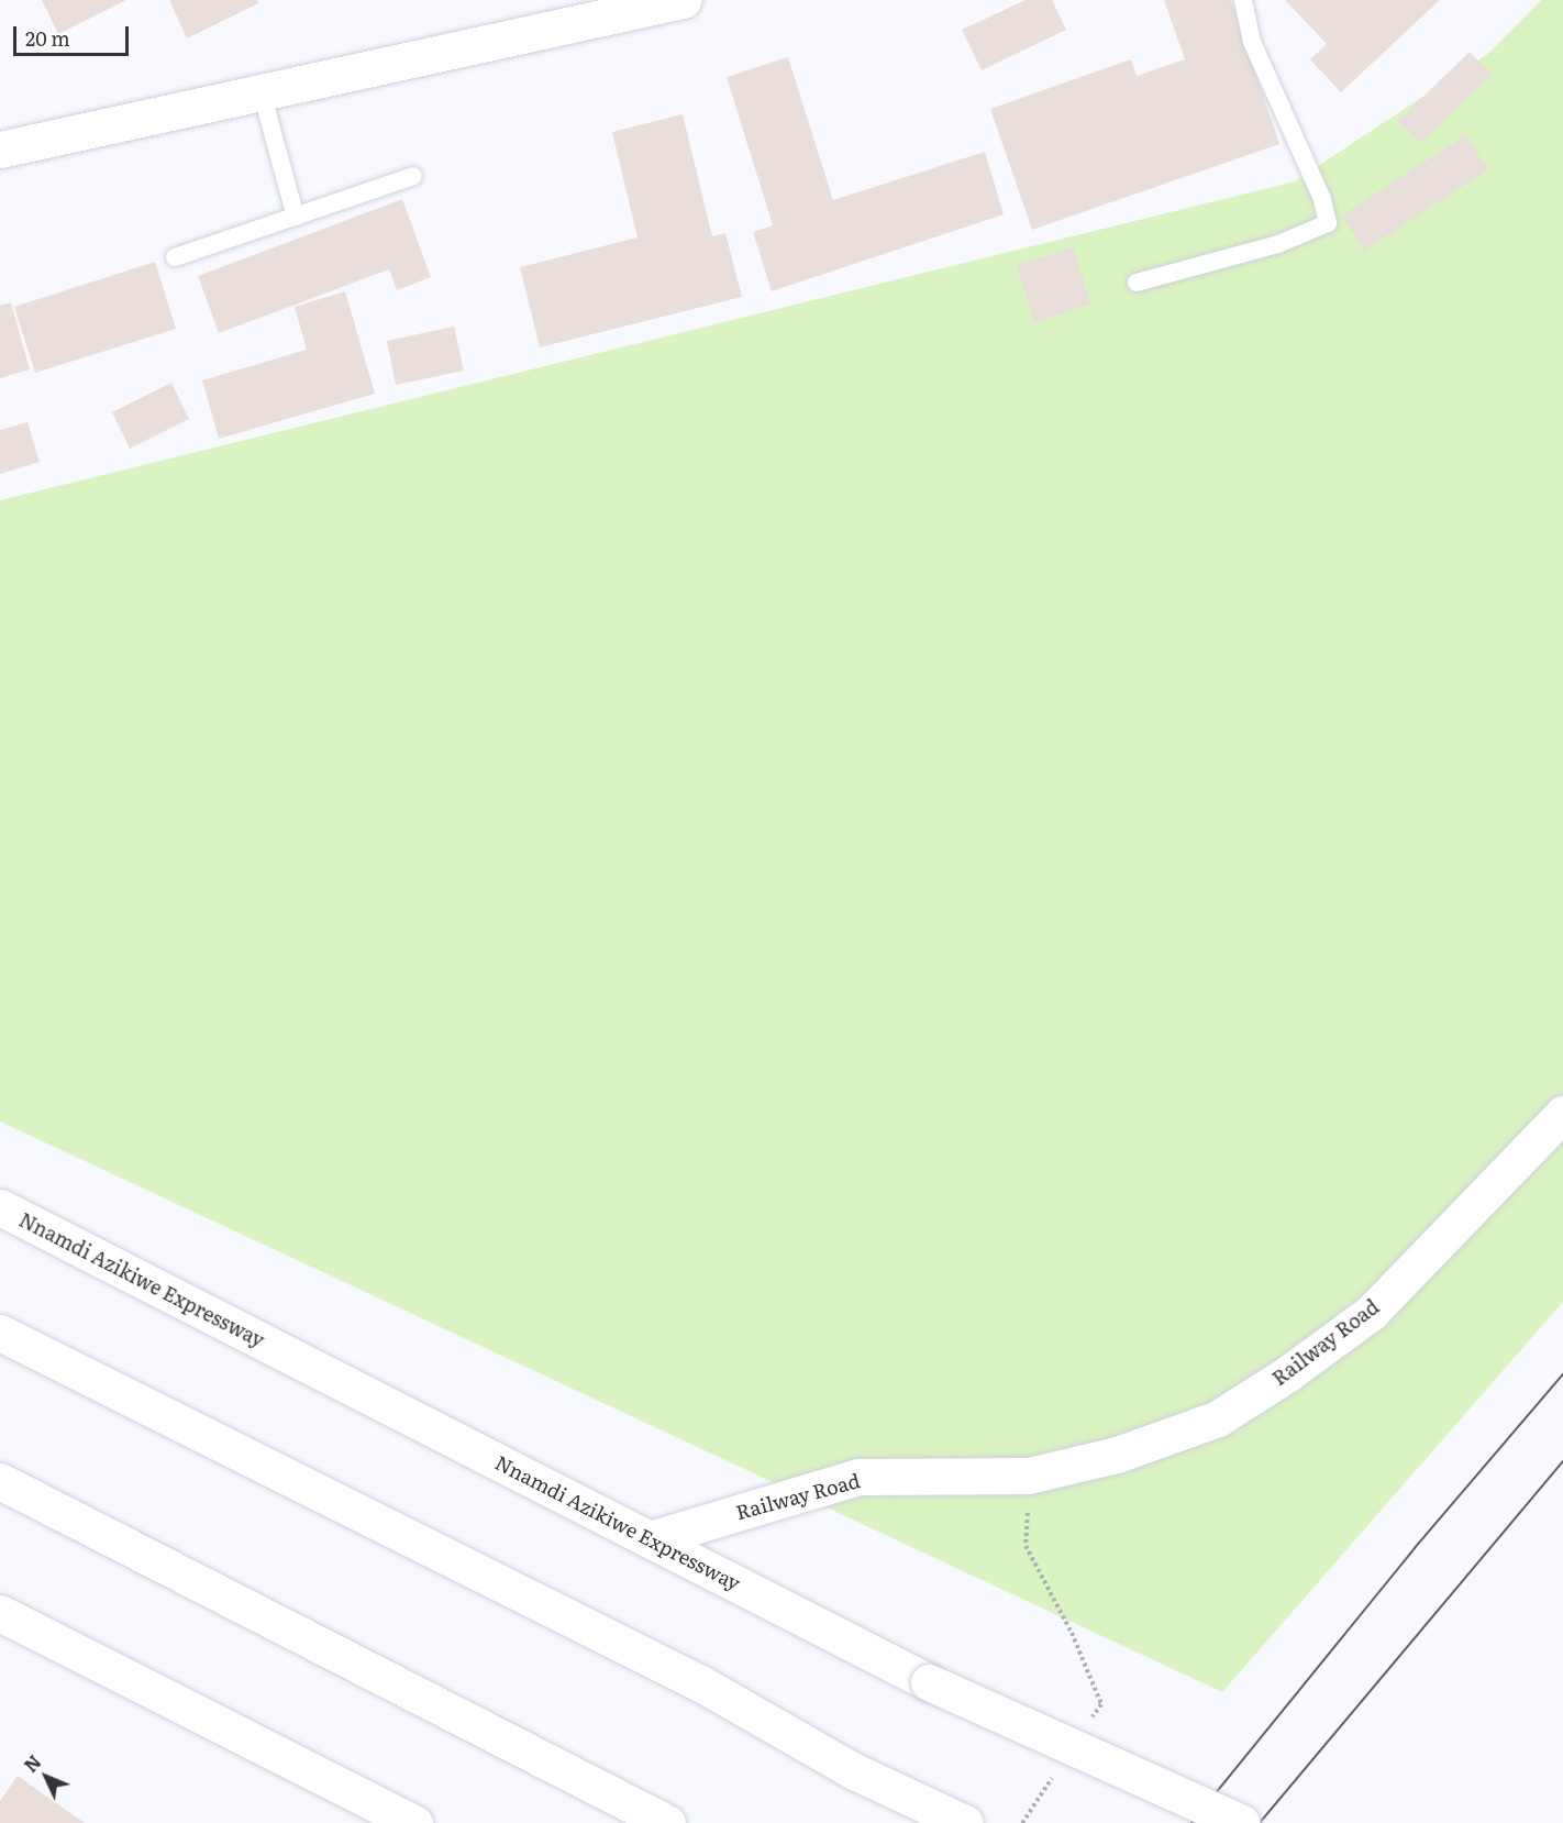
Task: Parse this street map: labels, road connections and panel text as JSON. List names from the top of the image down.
{
  "streets": {
    "main road": ["Nnamdi Azikiwe Expressway", "Railway Road"]
  },
  "crossings": [
    ["Nnamdi Azikiwe Expressway", "Railway Road"]
  ],
  "scale_bar": "20 m",
  "north": "top left"
}
